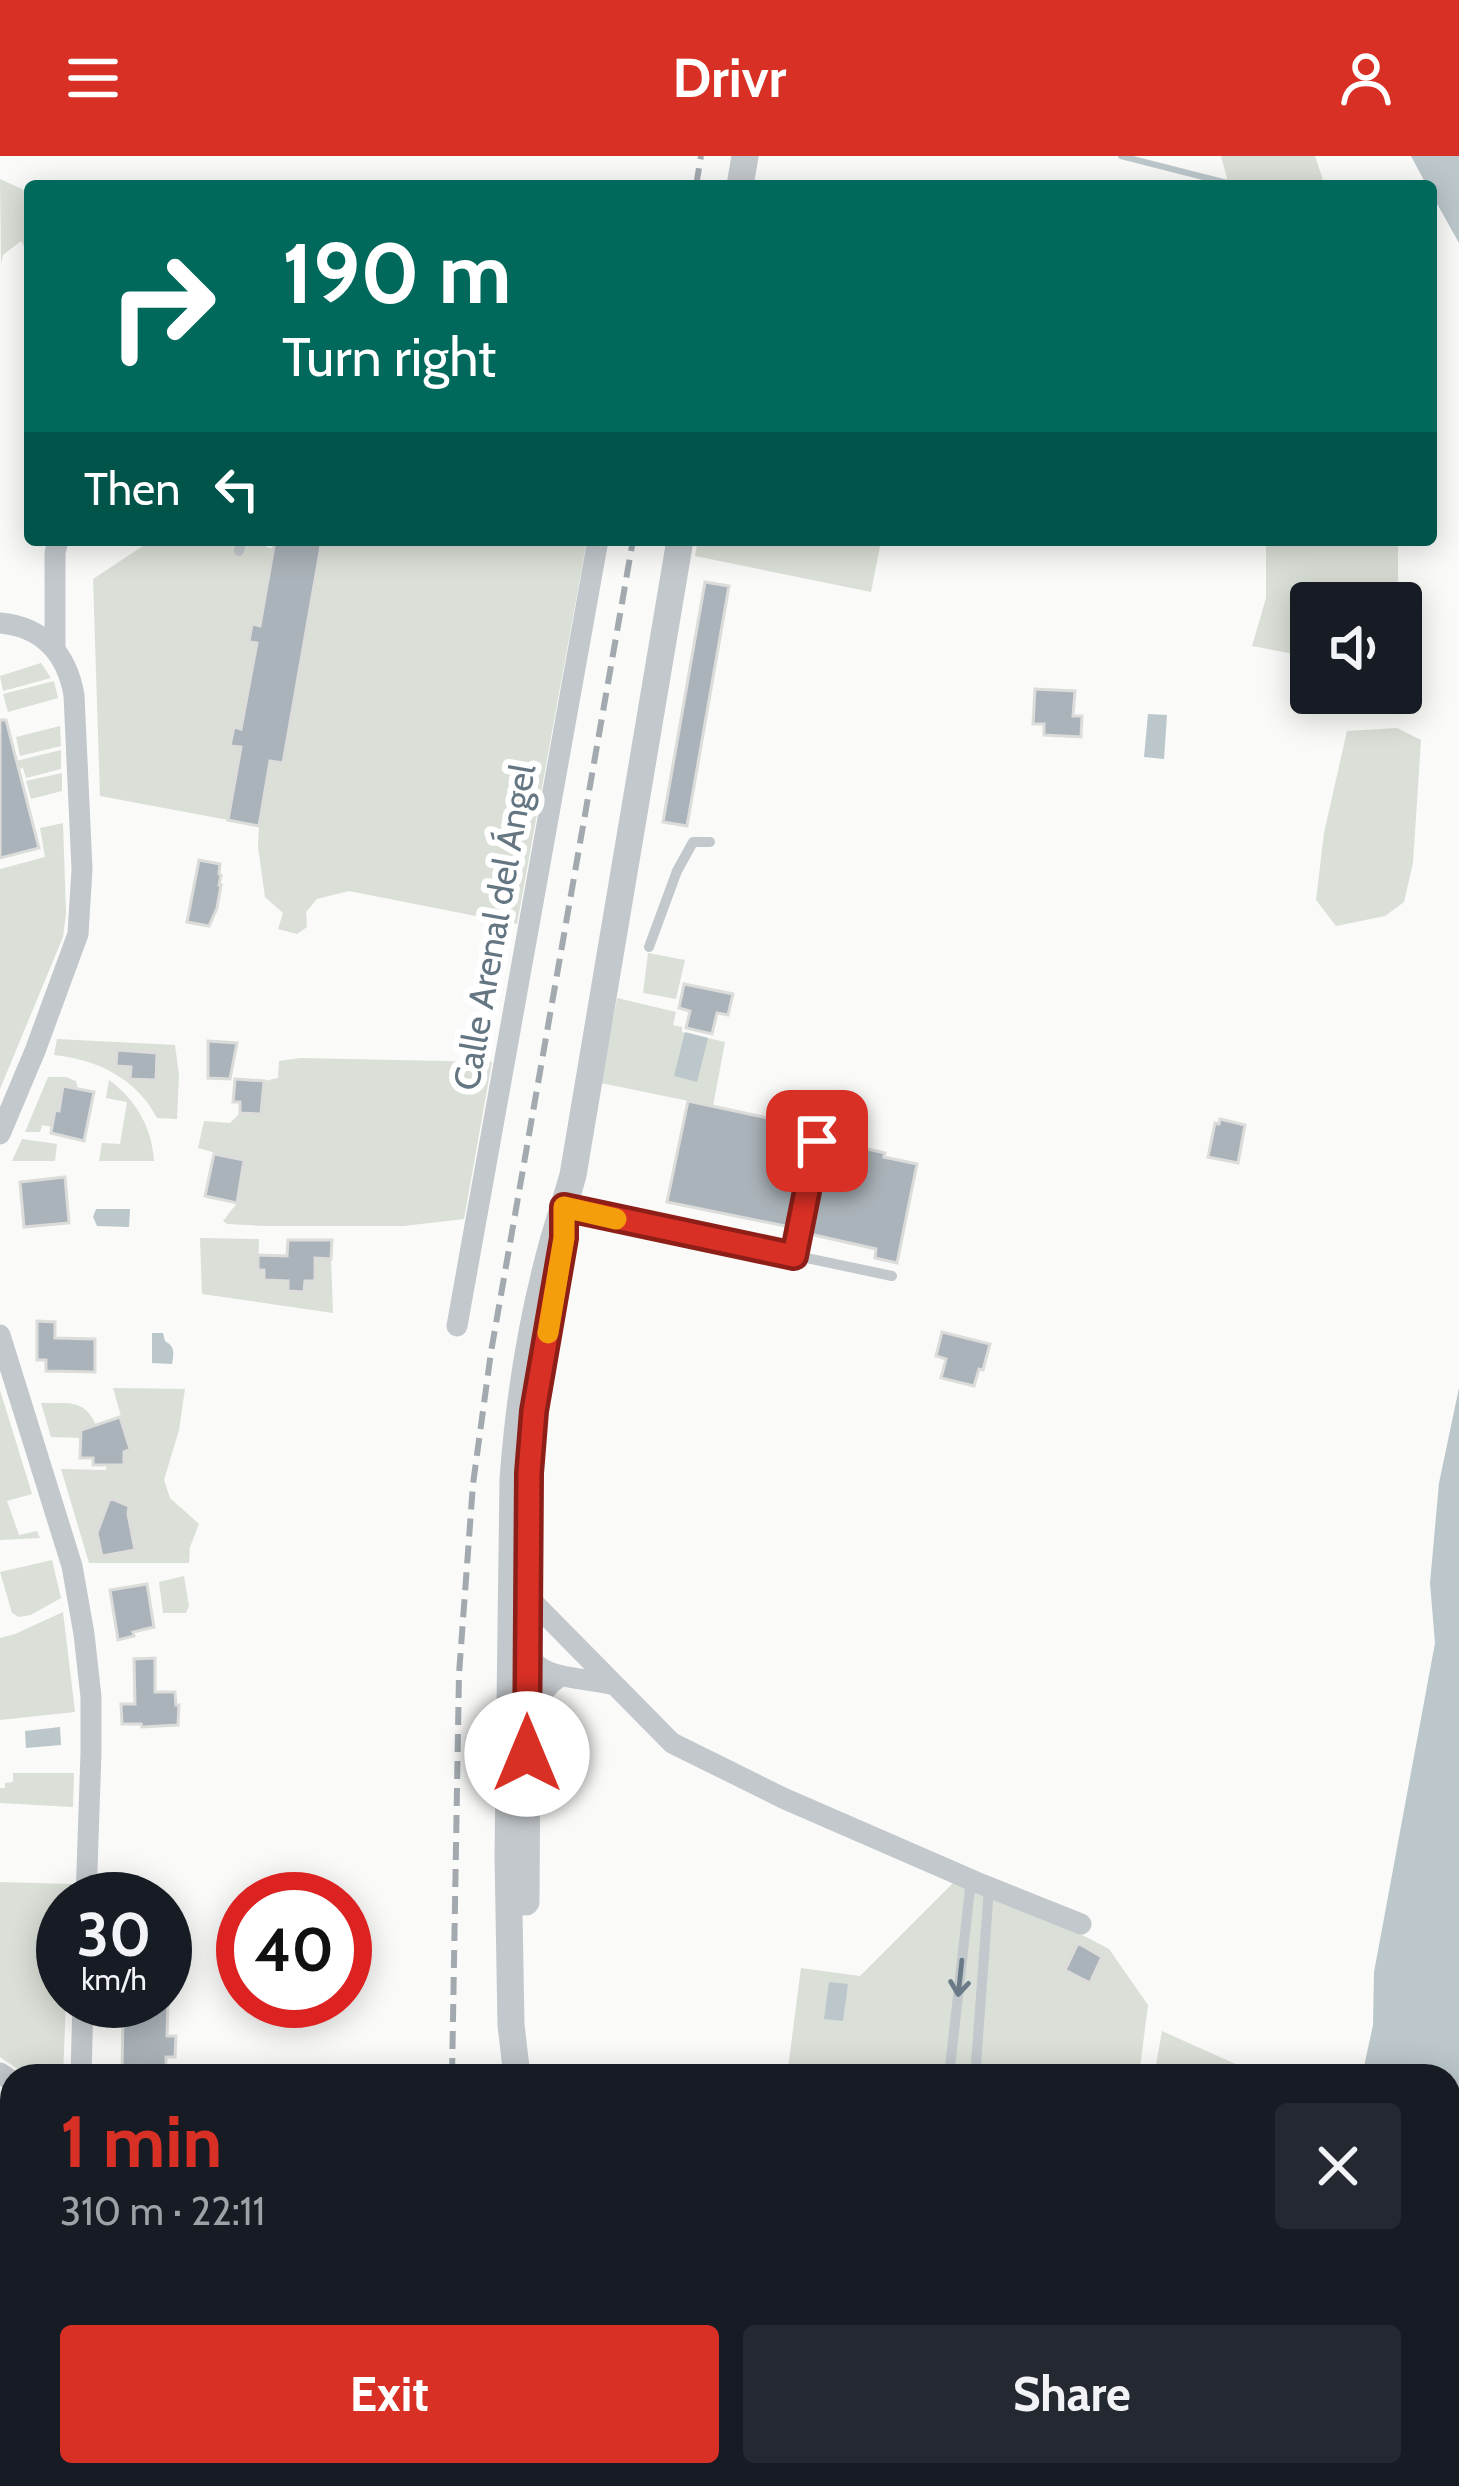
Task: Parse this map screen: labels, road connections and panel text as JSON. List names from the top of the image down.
{
  "streets": {
    "street": ["Calle Arenal del Ángel"]
  },
  "page": {
    "header": "Drivr",
    "turn": ["190 m", "Turn right"],
    "then": "Then",
    "speed": "30 km/h",
    "limit": "40",
    "heading": ["1 min", "310 m · 22:11"],
    "buttons": ["Exit", "Share"]
  }
}
